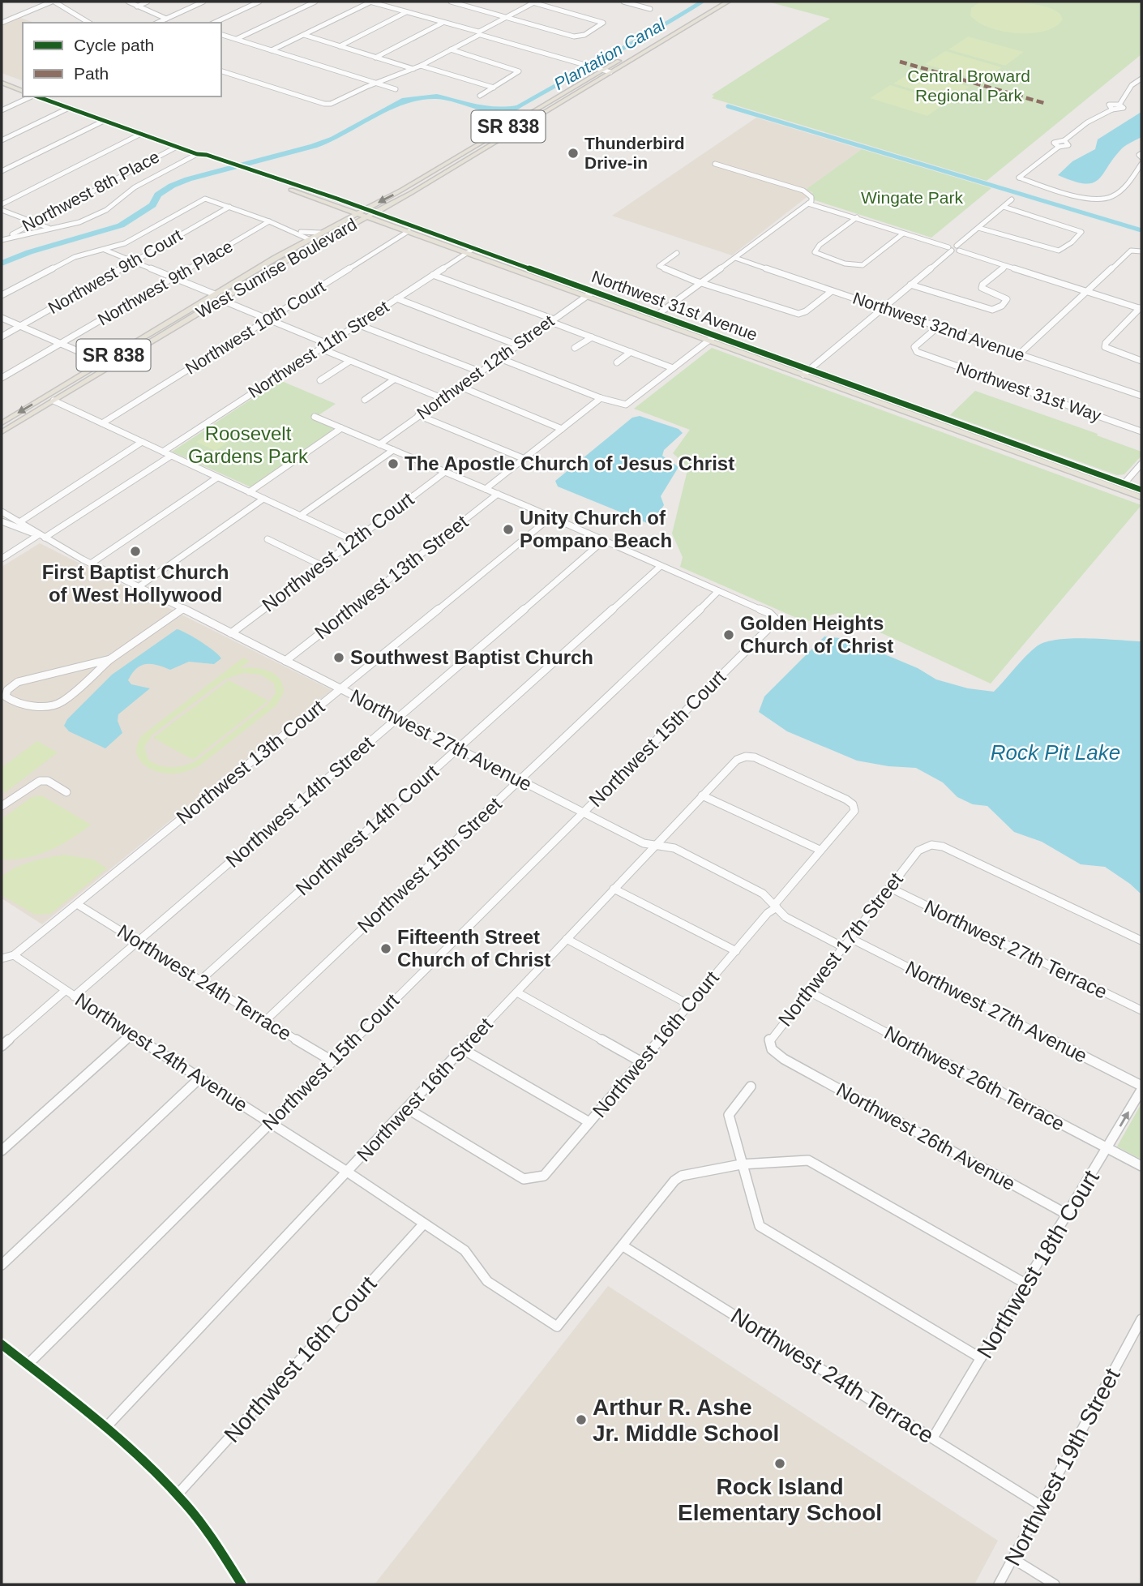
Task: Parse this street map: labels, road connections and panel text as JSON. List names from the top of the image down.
{
  "streets": {
    "main road": ["SR 838", "West Sunrise Boulevard", "Northwest 31st Avenue"],
    "street": [
      "Northwest 8th Place",
      "Northwest 9th Court",
      "Northwest 9th Place",
      "Northwest 32nd Avenue",
      "Northwest 10th Court",
      "Northwest 11th Street",
      "Northwest 12th Street",
      "Northwest 31st Way",
      "Northwest 12th Court",
      "Northwest 13th Street",
      "Northwest 15th Court",
      "Northwest 27th Avenue",
      "Northwest 13th Court",
      "Northwest 14th Street",
      "Northwest 14th Court",
      "Northwest 15th Street",
      "Northwest 17th Street",
      "Northwest 27th Terrace",
      "Northwest 24th Terrace",
      "Northwest 16th Court",
      "Northwest 24th Avenue",
      "Northwest 26th Terrace",
      "Northwest 16th Street",
      "Northwest 26th Avenue",
      "Northwest 18th Court",
      "Northwest 19th Street"
    ]
  },
  "crossings": [
    ["Northwest 8th Place", "Northwest 31st Avenue"],
    ["West Sunrise Boulevard", "Northwest 31st Avenue"],
    ["Northwest 31st Avenue", "Northwest 10th Court"],
    ["Northwest 31st Avenue", "Northwest 11th Street"],
    ["Northwest 31st Avenue", "Northwest 12th Street"],
    ["Northwest 32nd Avenue", "Northwest 31st Way"],
    ["Northwest 12th Court", "Northwest 27th Avenue"],
    ["Northwest 13th Street", "Northwest 27th Avenue"],
    ["Northwest 15th Court", "Northwest 27th Avenue"],
    ["Northwest 15th Court", "Northwest 15th Street"],
    ["Northwest 15th Court", "Northwest 24th Terrace"],
    ["Northwest 15th Court", "Northwest 24th Avenue"],
    ["Northwest 27th Avenue", "Northwest 13th Court"],
    ["Northwest 27th Avenue", "Northwest 14th Street"],
    ["Northwest 27th Avenue", "Northwest 14th Court"],
    ["Northwest 27th Avenue", "Northwest 15th Street"],
    ["Northwest 27th Avenue", "Northwest 17th Street"],
    ["Northwest 27th Avenue", "Northwest 16th Court"],
    ["Northwest 27th Avenue", "Northwest 16th Street"],
    ["Northwest 27th Avenue", "Northwest 18th Court"],
    ["Northwest 13th Court", "Northwest 24th Terrace"],
    ["Northwest 13th Court", "Northwest 24th Avenue"],
    ["Northwest 14th Street", "Northwest 24th Terrace"],
    ["Northwest 14th Street", "Northwest 24th Avenue"],
    ["Northwest 14th Court", "Northwest 24th Terrace"],
    ["Northwest 15th Street", "Northwest 24th Terrace"],
    ["Northwest 17th Street", "Northwest 27th Terrace"],
    ["Northwest 17th Street", "Northwest 26th Terrace"],
    ["Northwest 17th Street", "Northwest 26th Avenue"],
    ["Northwest 24th Terrace", "Northwest 24th Avenue"],
    ["Northwest 24th Terrace", "Northwest 18th Court"],
    ["Northwest 24th Terrace", "Northwest 19th Street"],
    ["Northwest 16th Court", "Northwest 24th Avenue"],
    ["Northwest 16th Court", "Northwest 16th Street"],
    ["Northwest 24th Avenue", "Northwest 16th Street"],
    ["Northwest 26th Terrace", "Northwest 18th Court"],
    ["Northwest 26th Avenue", "Northwest 18th Court"]
  ],
  "water": ["Plantation Canal", "Rock Pit Lake"],
  "parks": ["Central Broward Regional Park", "Wingate Park", "Roosevelt Gardens Park"],
  "places": [
    "Thunderbird Drive-in",
    "The Apostle Church of Jesus Christ",
    "Unity Church of Pompano Beach",
    "First Baptist Church of West Hollywood",
    "Golden Heights Church of Christ",
    "Southwest Baptist Church",
    "Fifteenth Street Church of Christ",
    "Arthur R. Ashe Jr. Middle School",
    "Rock Island Elementary School"
  ],
  "legend": ["Cycle path", "Path"]
}
